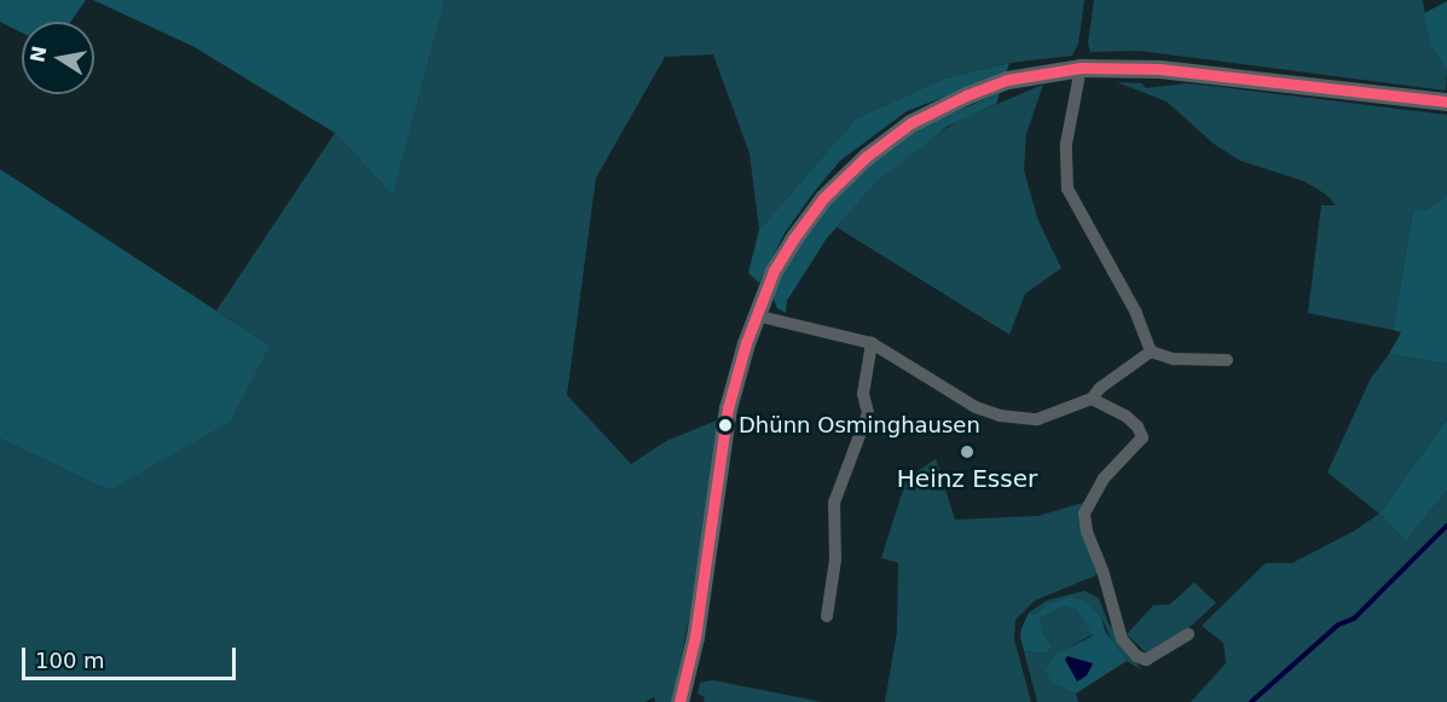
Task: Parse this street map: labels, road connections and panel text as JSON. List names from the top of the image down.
{
  "places": ["Dhünn Osminghausen", "Heinz Esser"],
  "scale_bar": "100 m",
  "north": "left"
}
